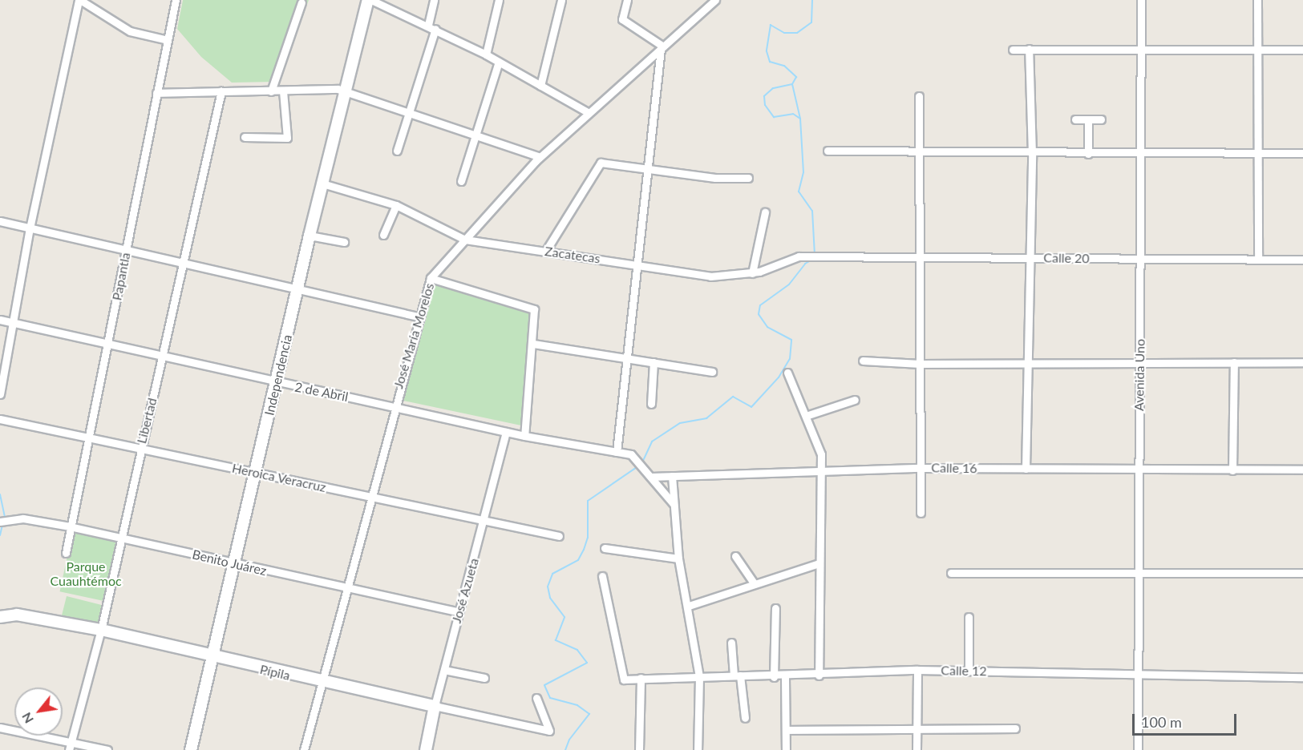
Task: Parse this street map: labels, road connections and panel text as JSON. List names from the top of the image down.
{
  "streets": {
    "main road": ["Independencia", "José Azueta", "Pípila"],
    "street": [
      "Zacatecas",
      "Calle 20",
      "Papantla",
      "José María Morelos",
      "Avenida Uno",
      "2 de Abril",
      "Libertad",
      "Calle 16",
      "Heroica Veracruz",
      "Benito Juárez",
      "Calle 12"
    ]
  },
  "crossings": [
    ["Zacatecas", "Calle 20"],
    ["Zacatecas", "José María Morelos"],
    ["Zacatecas", "Independencia"],
    ["Calle 20", "Avenida Uno"],
    ["Papantla", "2 de Abril"],
    ["Papantla", "Heroica Veracruz"],
    ["Papantla", "Benito Juárez"],
    ["José María Morelos", "2 de Abril"],
    ["José María Morelos", "Heroica Veracruz"],
    ["José María Morelos", "Benito Juárez"],
    ["José María Morelos", "Pípila"],
    ["Independencia", "2 de Abril"],
    ["Independencia", "Heroica Veracruz"],
    ["Independencia", "Benito Juárez"],
    ["Independencia", "Pípila"],
    ["Avenida Uno", "Calle 16"],
    ["Avenida Uno", "Calle 12"],
    ["2 de Abril", "Libertad"],
    ["2 de Abril", "José Azueta"],
    ["Libertad", "Heroica Veracruz"],
    ["Libertad", "Benito Juárez"],
    ["Libertad", "Pípila"],
    ["Heroica Veracruz", "José Azueta"],
    ["Benito Juárez", "José Azueta"],
    ["José Azueta", "Pípila"]
  ],
  "parks": ["Parque Cuauhtémoc"],
  "scale_bar": "100 m",
  "north": "bottom left"
}
